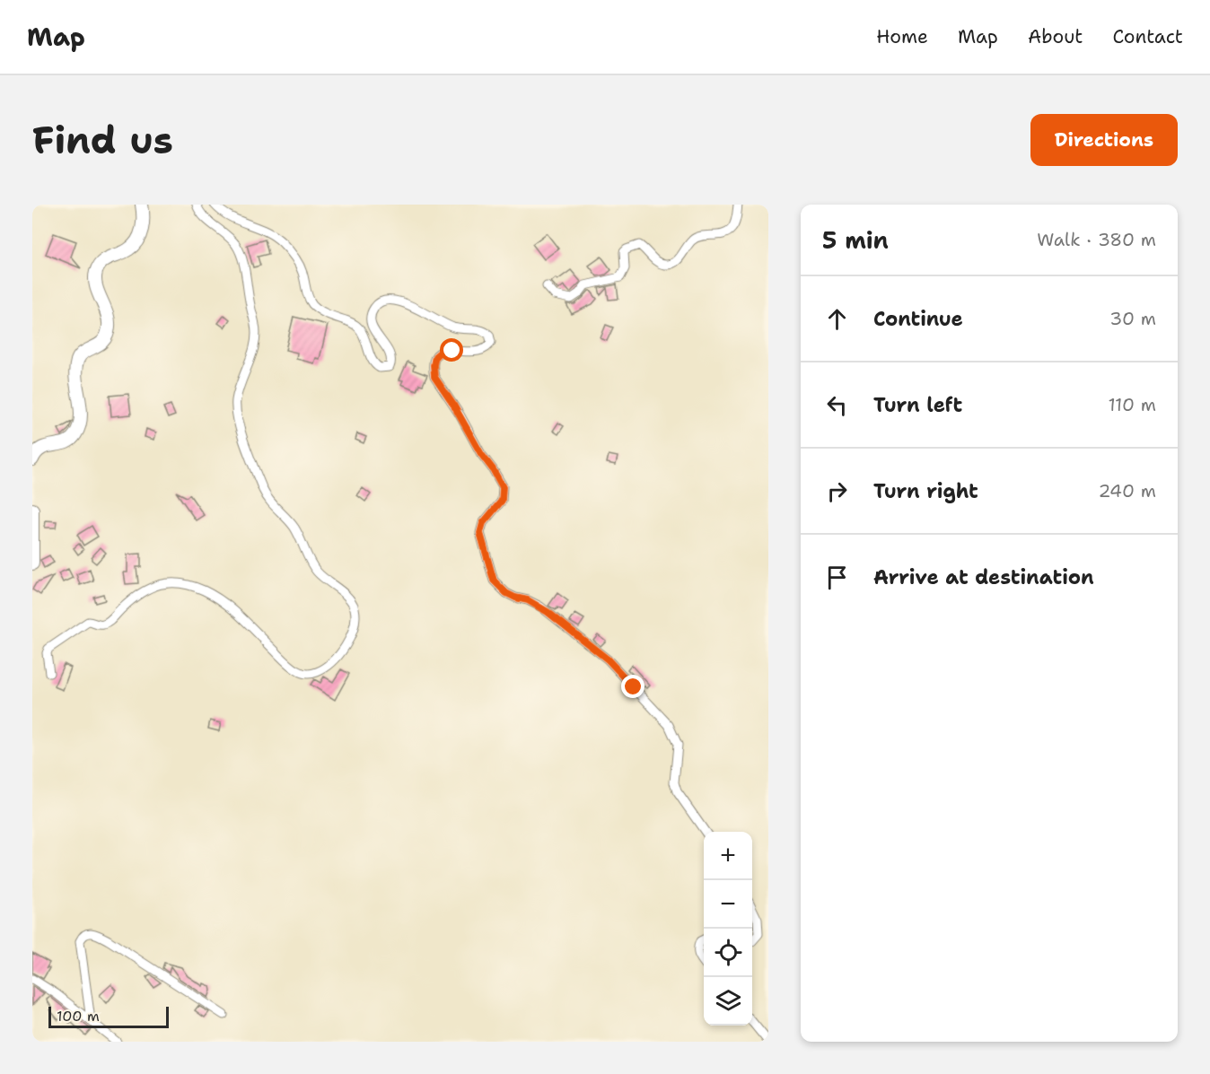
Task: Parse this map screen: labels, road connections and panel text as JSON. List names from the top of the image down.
{
  "scale_bar": "100 m",
  "page": {
    "header": "Map",
    "nav": [
      "Home",
      "Map",
      "About",
      "Contact"
    ],
    "buttons": "Directions",
    "title": "Find us",
    "heading": ["5 min", "Walk · 380 m"],
    "list": [
      ["Continue", "30 m"],
      ["Turn left", "110 m"],
      ["Turn right", "240 m"],
      "Arrive at destination"
    ],
    "map_buttons": ["+", "−"],
    "scale": "100 m"
  }
}
